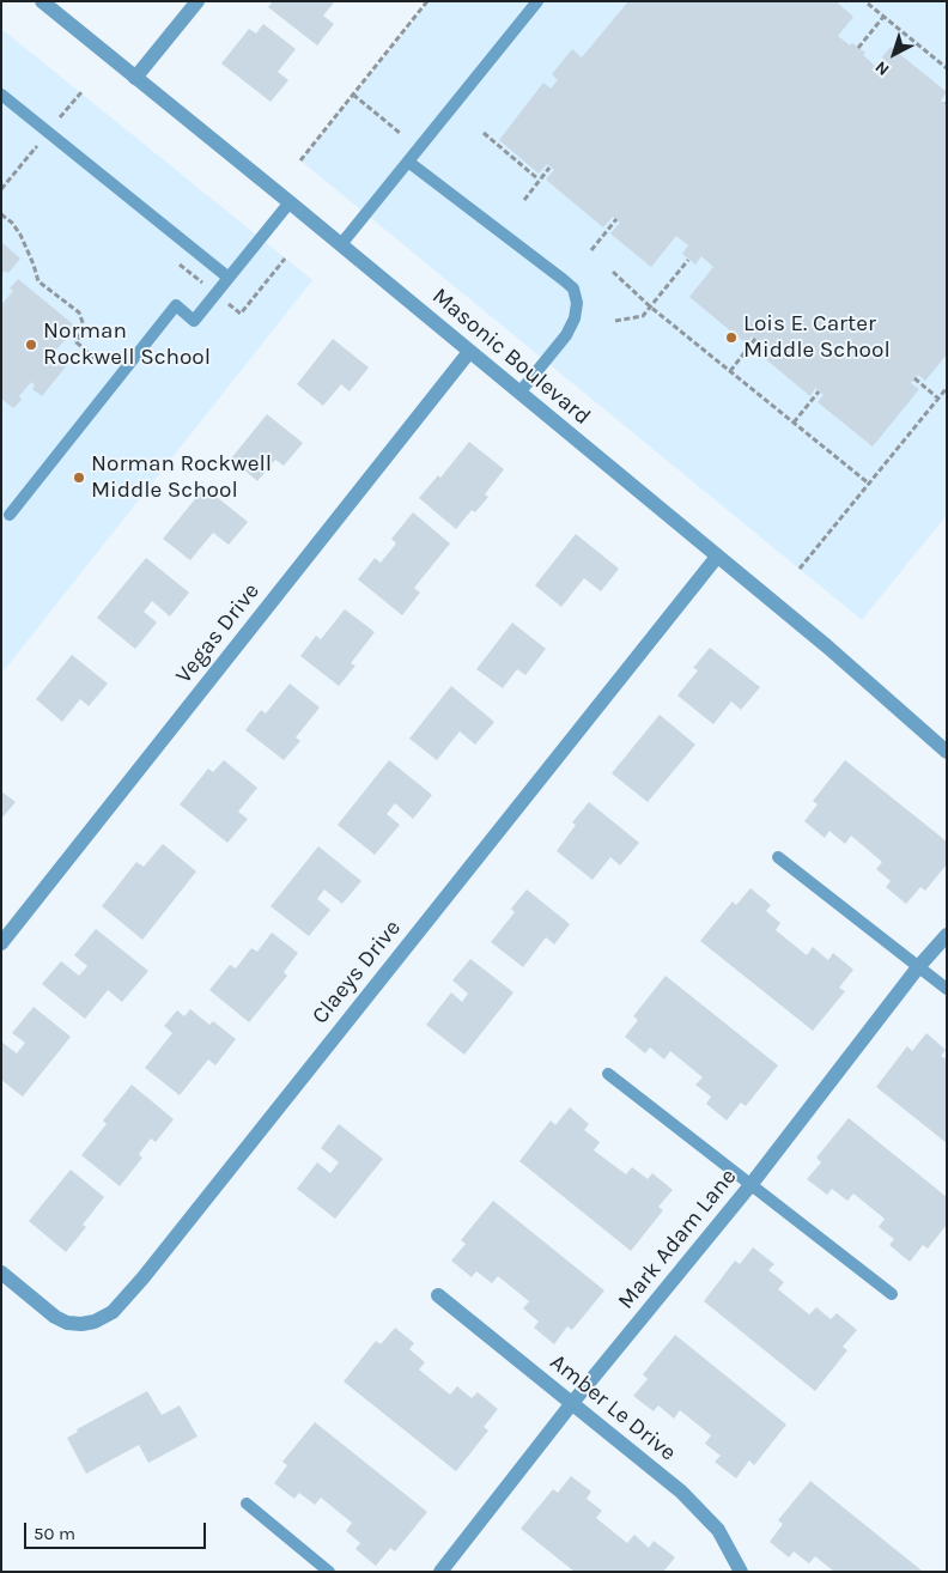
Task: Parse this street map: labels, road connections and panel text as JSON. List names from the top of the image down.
{
  "streets": {
    "street": [
      "Masonic Boulevard",
      "Vegas Drive",
      "Claeys Drive",
      "Mark Adam Lane",
      "Amber Le Drive"
    ]
  },
  "crossings": [
    ["Masonic Boulevard", "Vegas Drive"],
    ["Masonic Boulevard", "Claeys Drive"],
    ["Mark Adam Lane", "Amber Le Drive"]
  ],
  "places": ["Lois E. Carter Middle School", "Norman Rockwell School", "Norman Rockwell Middle School"],
  "scale_bar": "50 m",
  "north": "bottom left"
}
